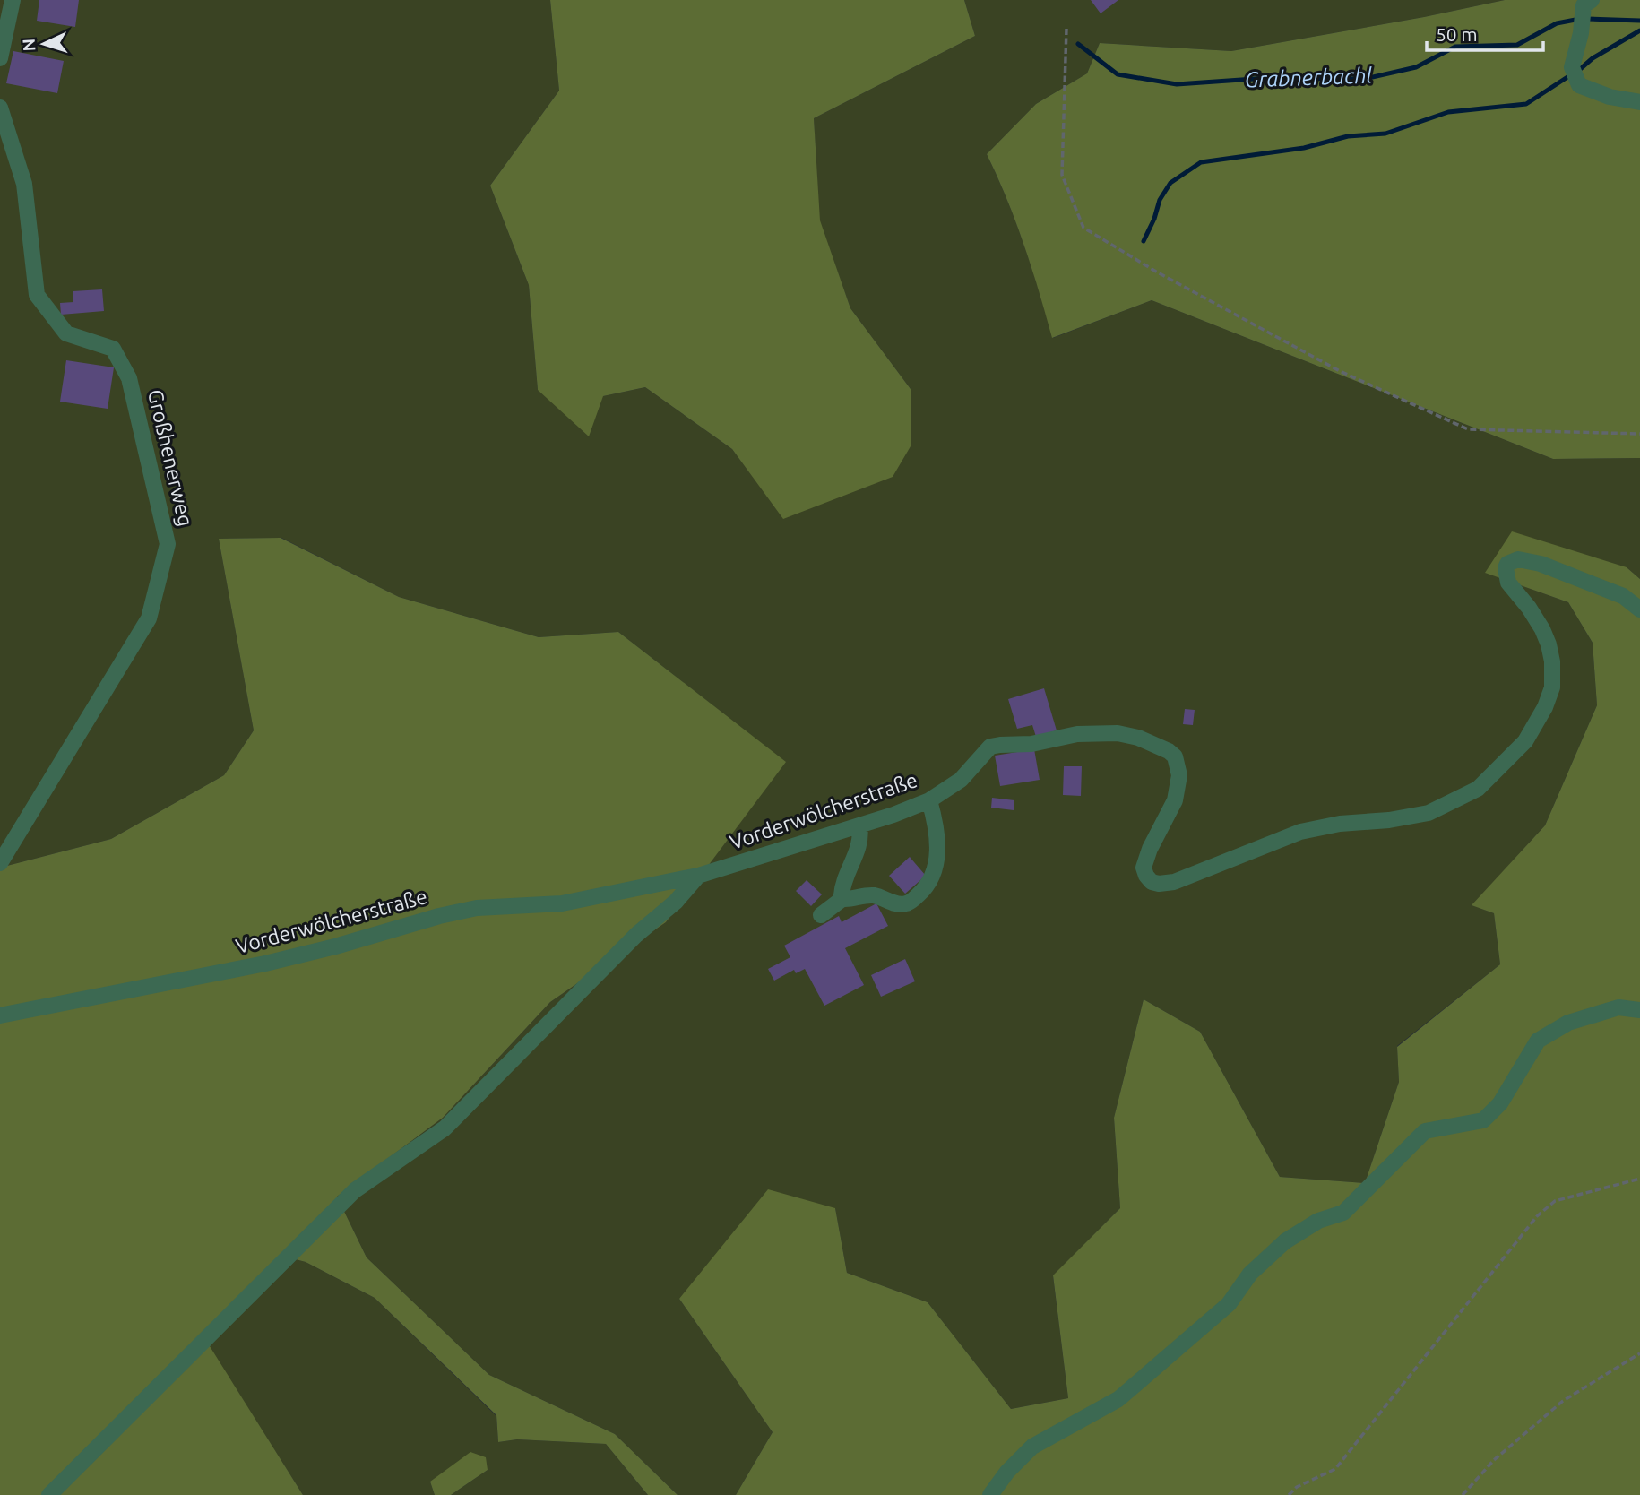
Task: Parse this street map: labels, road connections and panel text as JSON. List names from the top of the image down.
{
  "streets": {
    "street": ["Großhenerweg", "Vorderwölcherstraße"]
  },
  "water": ["Grabnerbachl"],
  "scale_bar": "50 m",
  "north": "left"
}
